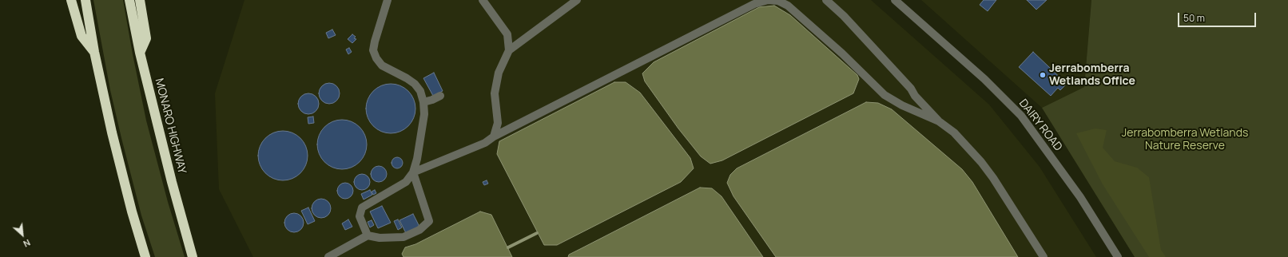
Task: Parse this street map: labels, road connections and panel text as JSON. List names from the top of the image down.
{
  "streets": {
    "highway": ["MONARO HIGHWAY"],
    "street": ["DAIRY ROAD"]
  },
  "parks": ["Jerrabomberra Wetlands Nature Reserve"],
  "places": ["Jerrabomberra Wetlands Office"],
  "scale_bar": "50 m",
  "north": "bottom right"
}
